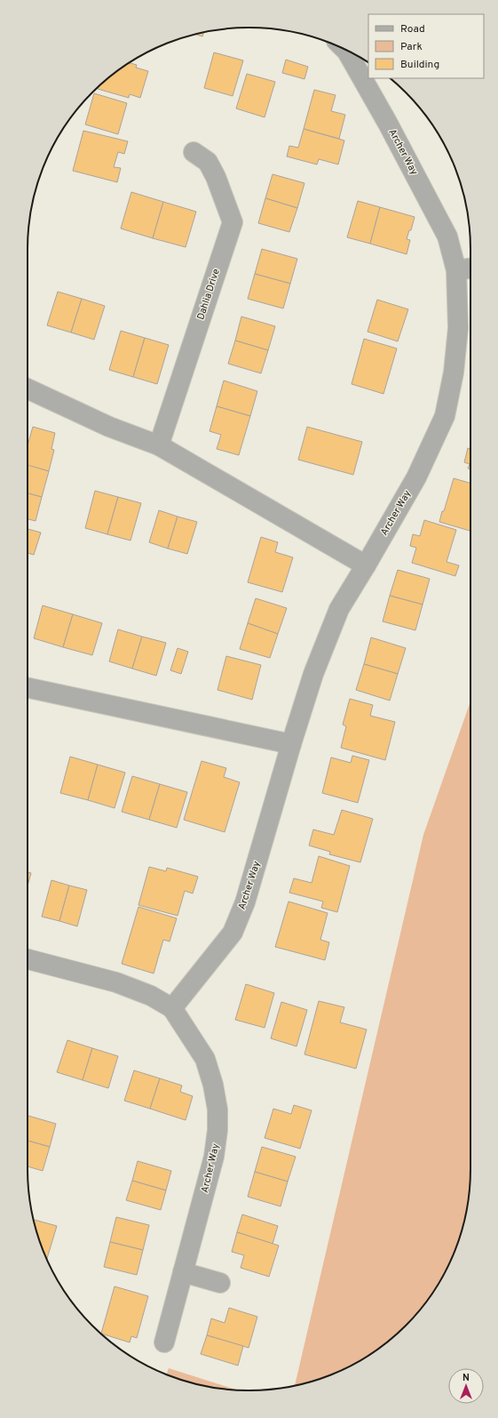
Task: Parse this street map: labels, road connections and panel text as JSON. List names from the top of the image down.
{
  "streets": {
    "street": ["Archer Way", "Dahlia Drive"]
  },
  "legend": ["Road", "Park", "Building"],
  "north": "top"
}
